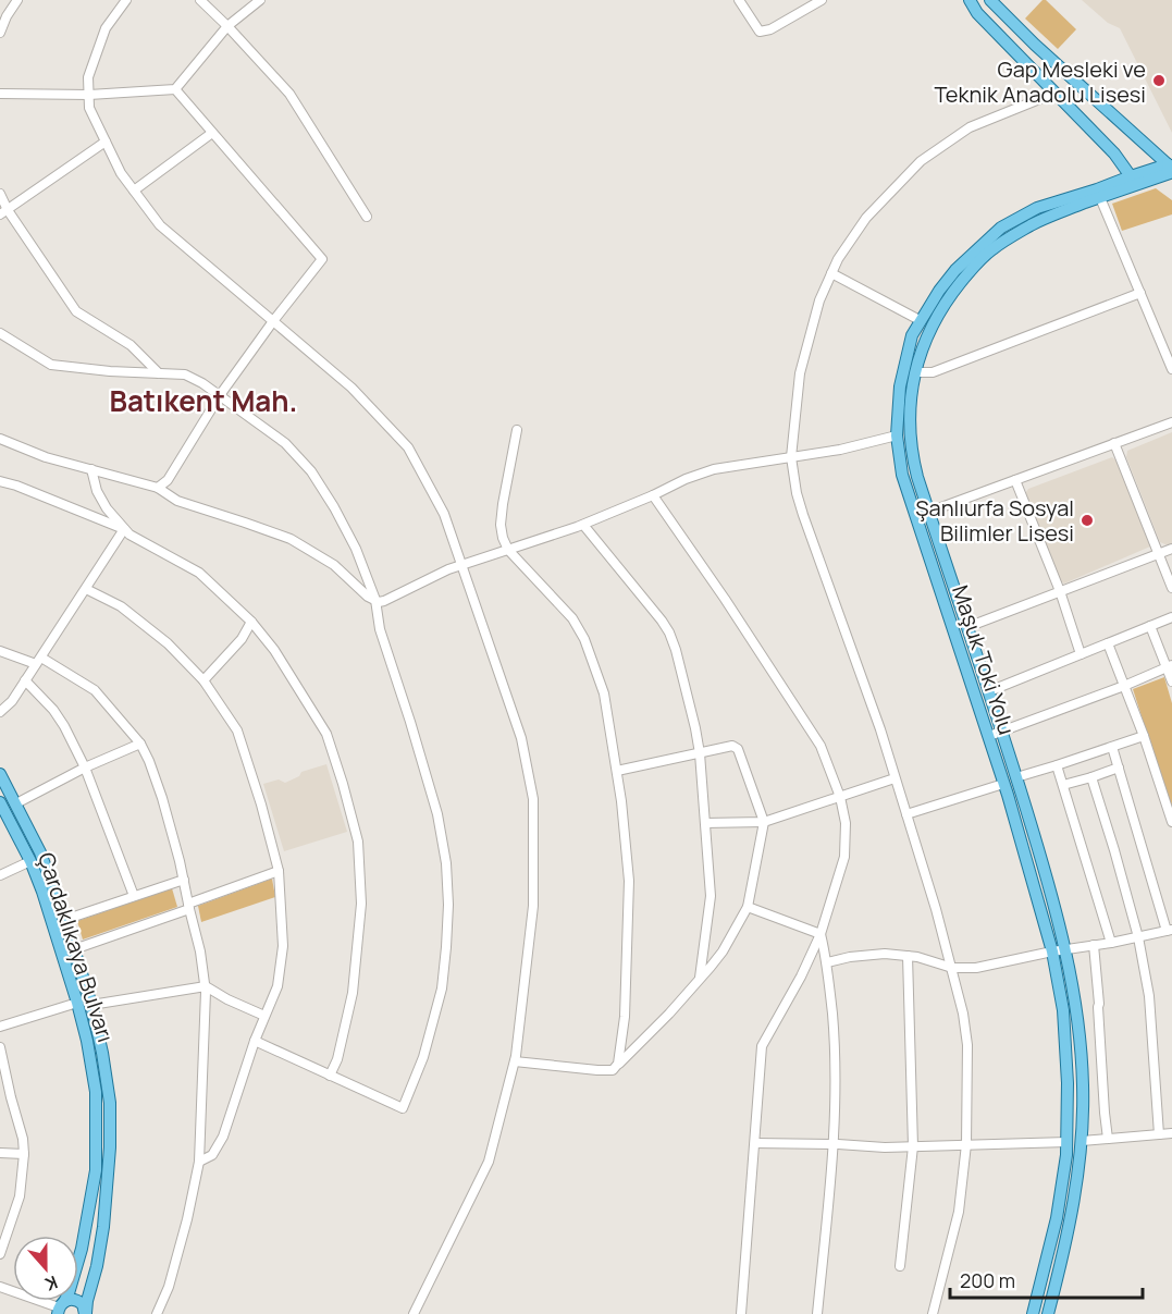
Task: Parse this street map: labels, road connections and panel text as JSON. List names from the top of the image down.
{
  "streets": {
    "main road": ["Maşuk Toki Yolu", "Çardaklıkaya Bulvarı"]
  },
  "districts": ["Batıkent Mah."],
  "places": ["Gap Mesleki ve Teknik Anadolu Lisesi", "Şanlıurfa Sosyal Bilimler Lisesi"],
  "scale_bar": "200 m",
  "north": "bottom"
}
